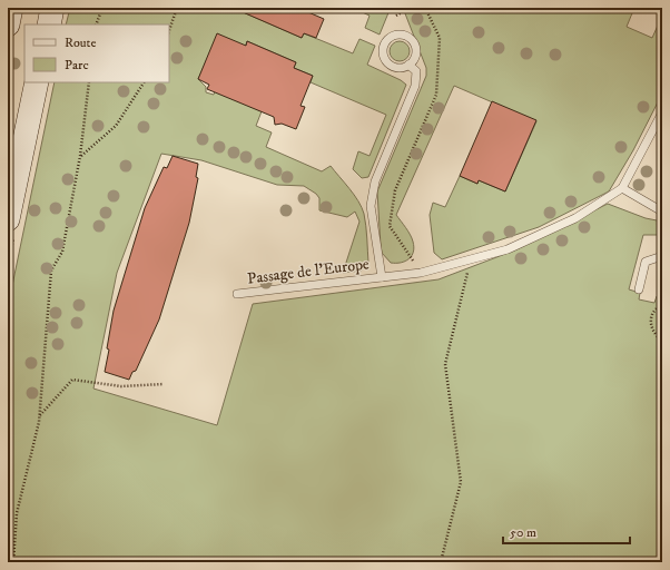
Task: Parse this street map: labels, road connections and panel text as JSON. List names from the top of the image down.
{
  "streets": {
    "lane": ["Passage de l'Europe"]
  },
  "legend": ["Route", "Parc"],
  "scale_bar": "50 m"
}
